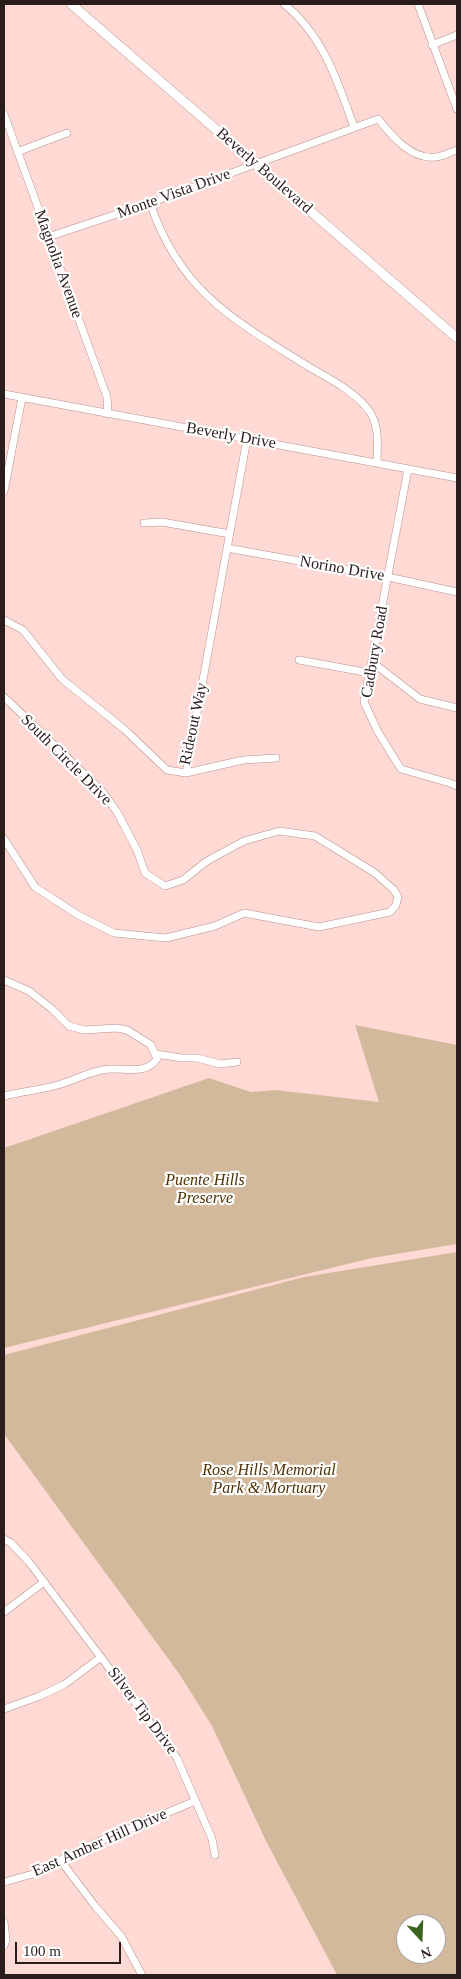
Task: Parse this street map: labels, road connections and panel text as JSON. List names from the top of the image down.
{
  "streets": {
    "main road": ["Beverly Boulevard"],
    "street": [
      "Monte Vista Drive",
      "Magnolia Avenue",
      "Beverly Drive",
      "Norino Drive",
      "Cadbury Road",
      "Rideout Way",
      "South Circle Drive",
      "Silver Tip Drive",
      "East Amber Hill Drive"
    ]
  },
  "crossings": [
    ["Beverly Boulevard", "Monte Vista Drive"],
    ["Monte Vista Drive", "Magnolia Avenue"],
    ["Magnolia Avenue", "Beverly Drive"],
    ["Beverly Drive", "Cadbury Road"],
    ["Beverly Drive", "Rideout Way"],
    ["Norino Drive", "Cadbury Road"],
    ["Norino Drive", "Rideout Way"],
    ["Silver Tip Drive", "East Amber Hill Drive"]
  ],
  "parks": ["Puente Hills Preserve", "Rose Hills Memorial Park & Mortuary"],
  "scale_bar": "100 m",
  "north": "bottom"
}
